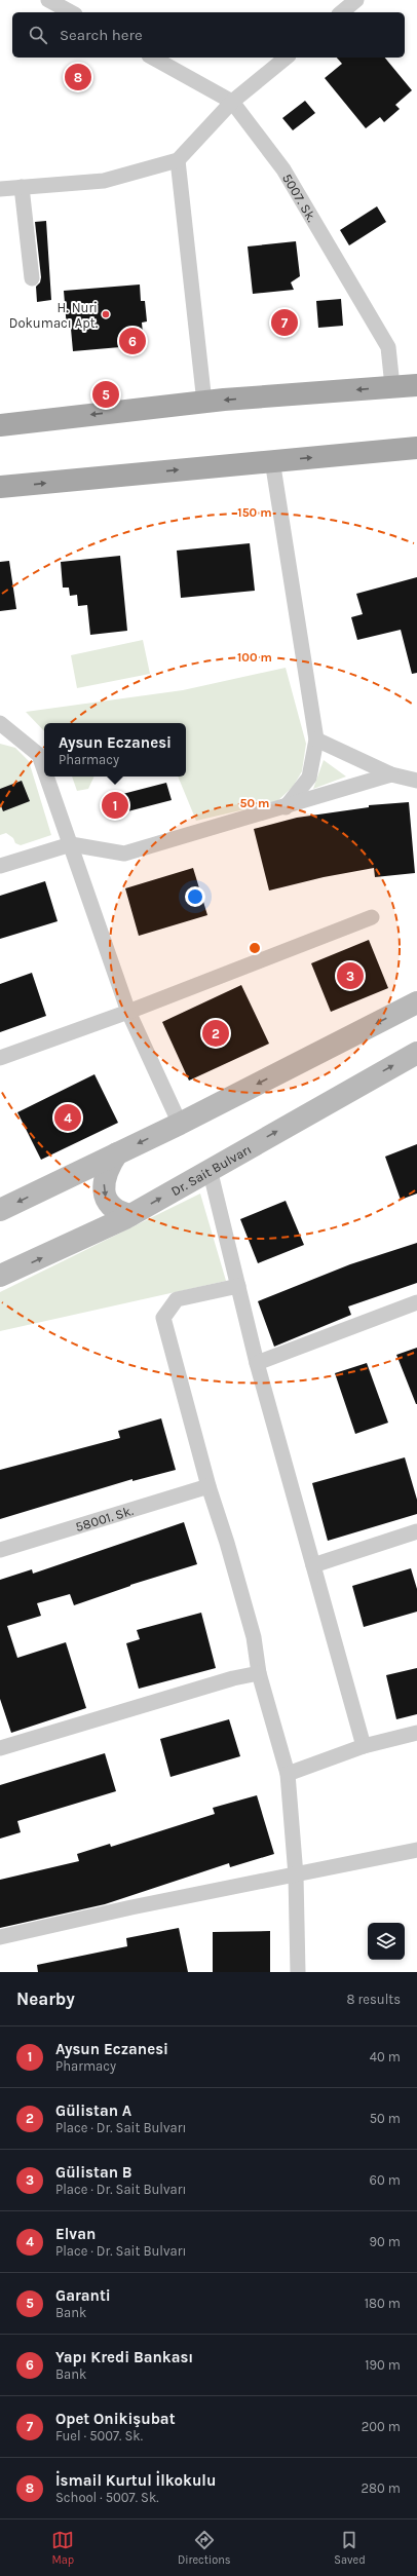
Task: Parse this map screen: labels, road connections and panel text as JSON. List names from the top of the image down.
{
  "streets": {
    "main road": ["Dr. Sait Bulvarı"],
    "street": ["5007. Sk.", "58001. Sk."]
  },
  "places": ["H. Nuri Dokumacı Apt."],
  "page": {
    "search": "Search here",
    "pins": [
      "8",
      "7",
      "6",
      "5",
      "1",
      "3",
      "2",
      "4"
    ],
    "popup": ["Aysun Eczanesi", "Pharmacy"],
    "heading": ["Nearby", "8 results"],
    "list": [
      {
        "mark": "1",
        "name": "Aysun Eczanesi",
        "note": "Pharmacy",
        "value": "40 m"
      },
      {
        "mark": "2",
        "name": "Gülistan A",
        "note": "Place · Dr. Sait Bulvarı",
        "value": "50 m"
      },
      {
        "mark": "3",
        "name": "Gülistan B",
        "note": "Place · Dr. Sait Bulvarı",
        "value": "60 m"
      },
      {
        "mark": "4",
        "name": "Elvan",
        "note": "Place · Dr. Sait Bulvarı",
        "value": "90 m"
      },
      {
        "mark": "5",
        "name": "Garanti",
        "note": "Bank",
        "value": "180 m"
      },
      {
        "mark": "6",
        "name": "Yapı Kredi Bankası",
        "note": "Bank",
        "value": "190 m"
      },
      {
        "mark": "7",
        "name": "Opet Onikişubat",
        "note": "Fuel · 5007. Sk.",
        "value": "200 m"
      },
      {
        "mark": "8",
        "name": "İsmail Kurtul İlkokulu",
        "note": "School · 5007. Sk.",
        "value": "280 m"
      }
    ],
    "nav": ["Map", "Directions", "Saved"]
  },
  "rings": ["150 m", "100 m", "50 m"]
}
